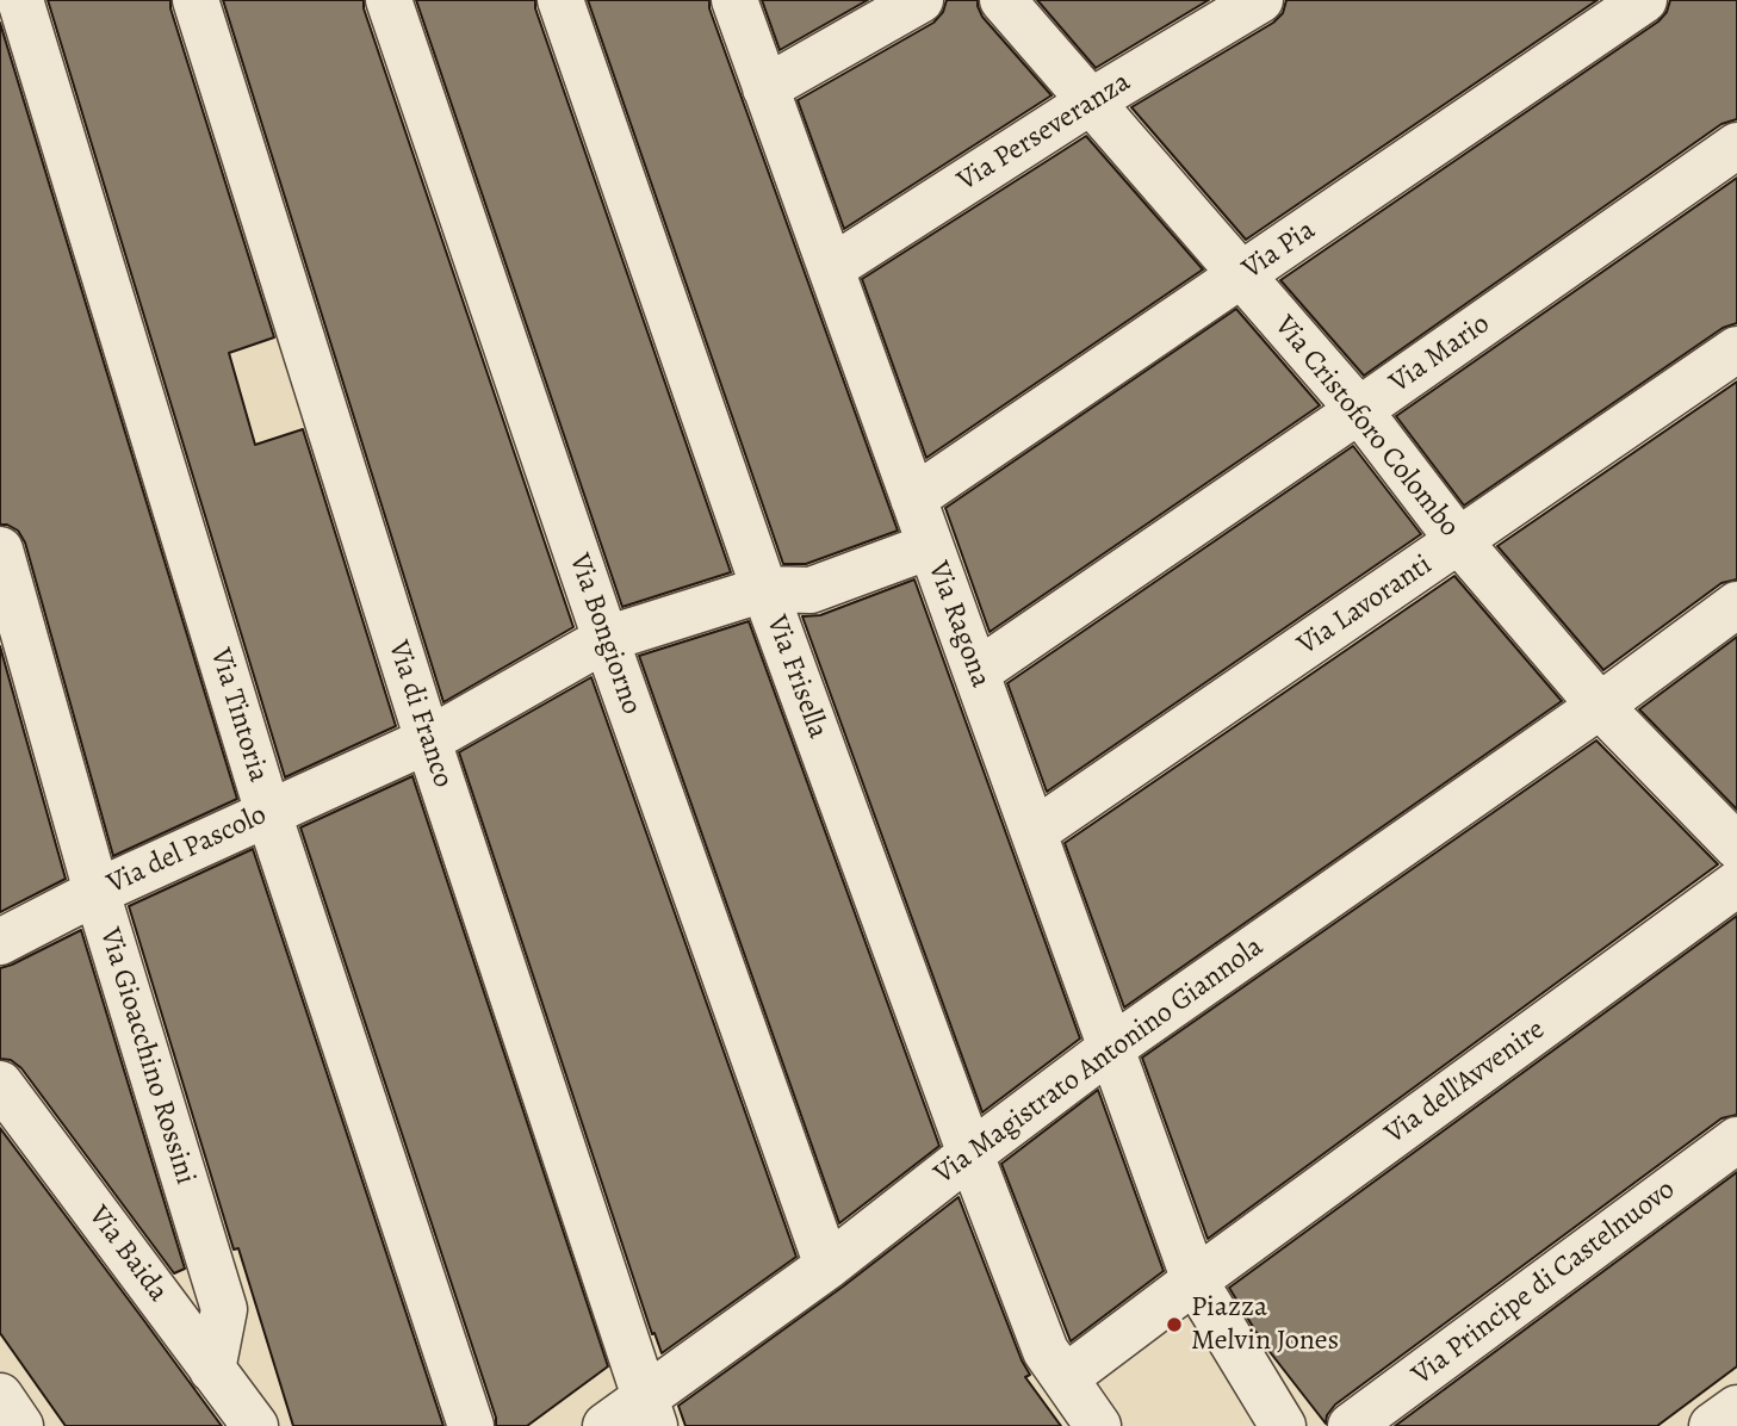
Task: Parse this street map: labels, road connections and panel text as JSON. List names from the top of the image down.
{
  "streets": {
    "street": [
      "Via Perseveranza",
      "Via Pia",
      "Via Mario",
      "Via Cristoforo Colombo",
      "Via Lavoranti",
      "Via Ragona",
      "Via Bongiorno",
      "Via Frisella",
      "Via di Franco",
      "Via Tintoria",
      "Via del Pascolo",
      "Via Gioacchino Rossini",
      "Via Magistrato Antonino Giannola",
      "Via dell'Avvenire",
      "Via Baida",
      "Via Principe di Castelnuovo"
    ]
  },
  "crossings": [
    ["Via Perseveranza", "Via Cristoforo Colombo"],
    ["Via Perseveranza", "Via Ragona"],
    ["Via Pia", "Via Cristoforo Colombo"],
    ["Via Pia", "Via Ragona"],
    ["Via Mario", "Via Cristoforo Colombo"],
    ["Via Mario", "Via Ragona"],
    ["Via Cristoforo Colombo", "Via Lavoranti"],
    ["Via Cristoforo Colombo", "Via Magistrato Antonino Giannola"],
    ["Via Lavoranti", "Via Ragona"],
    ["Via Ragona", "Via del Pascolo"],
    ["Via Ragona", "Via Magistrato Antonino Giannola"],
    ["Via Ragona", "Via dell'Avvenire"],
    ["Via Bongiorno", "Via del Pascolo"],
    ["Via Bongiorno", "Via Magistrato Antonino Giannola"],
    ["Via Frisella", "Via del Pascolo"],
    ["Via Frisella", "Via Magistrato Antonino Giannola"],
    ["Via di Franco", "Via del Pascolo"],
    ["Via di Franco", "Via Magistrato Antonino Giannola"],
    ["Via Tintoria", "Via del Pascolo"],
    ["Via del Pascolo", "Via Gioacchino Rossini"],
    ["Via Gioacchino Rossini", "Via Baida"]
  ],
  "places": ["Piazza Melvin Jones"]
}
